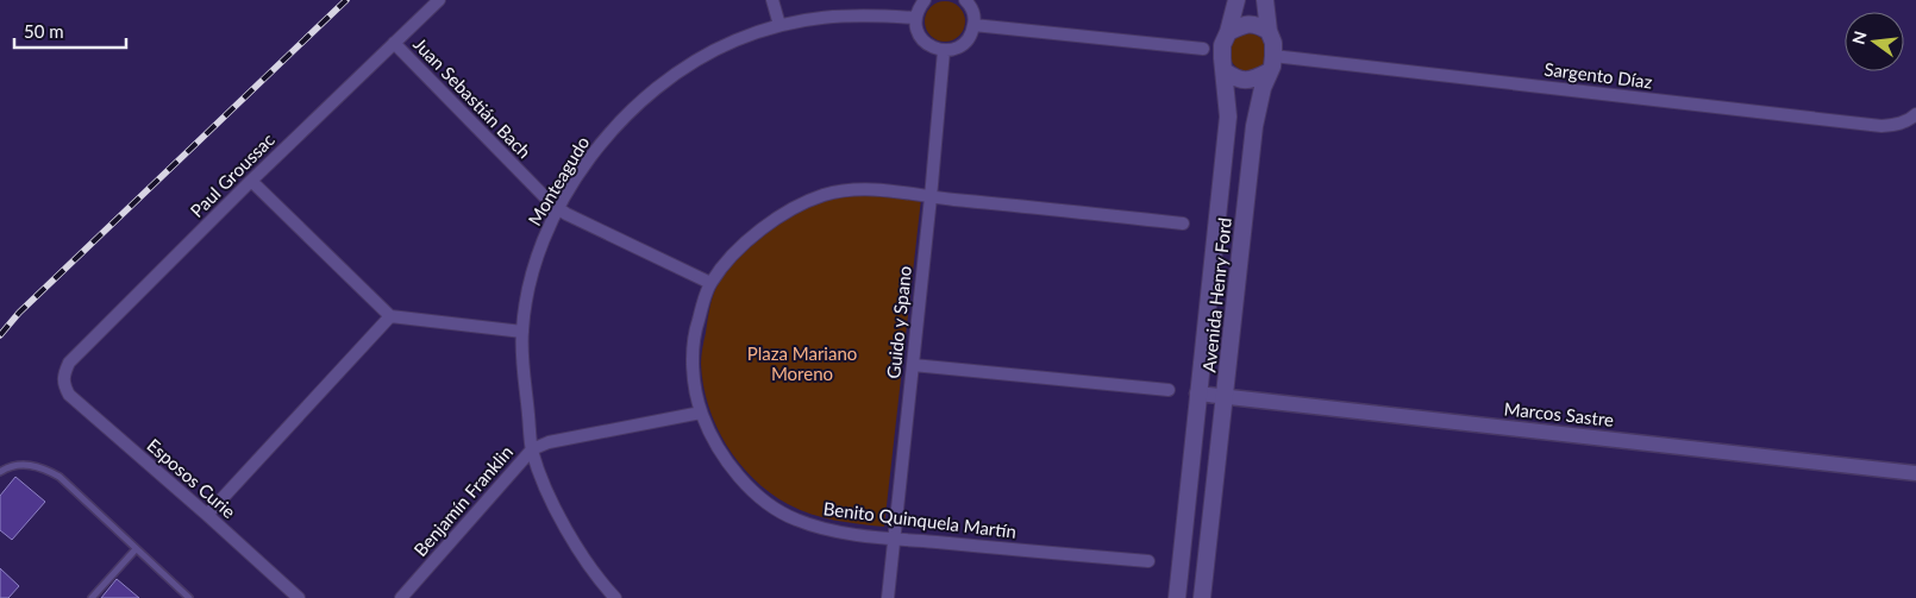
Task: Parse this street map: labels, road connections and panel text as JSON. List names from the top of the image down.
{
  "streets": {
    "main road": ["Avenida Henry Ford"],
    "street": [
      "Sargento Díaz",
      "Juan Sebastián Bach",
      "Paul Groussac",
      "Monteagudo",
      "Guido y Spano",
      "Marcos Sastre",
      "Esposos Curie",
      "Benjamín Franklin",
      "Benito Quinquela Martín"
    ]
  },
  "crossings": [
    ["Sargento Díaz", "Avenida Henry Ford"],
    ["Juan Sebastián Bach", "Paul Groussac"],
    ["Juan Sebastián Bach", "Monteagudo"],
    ["Juan Sebastián Bach", "Benito Quinquela Martín"],
    ["Paul Groussac", "Esposos Curie"],
    ["Monteagudo", "Benjamín Franklin"],
    ["Avenida Henry Ford", "Marcos Sastre"],
    ["Guido y Spano", "Benito Quinquela Martín"],
    ["Benjamín Franklin", "Benito Quinquela Martín"]
  ],
  "parks": ["Plaza Mariano Moreno"],
  "scale_bar": "50 m",
  "north": "left"
}
